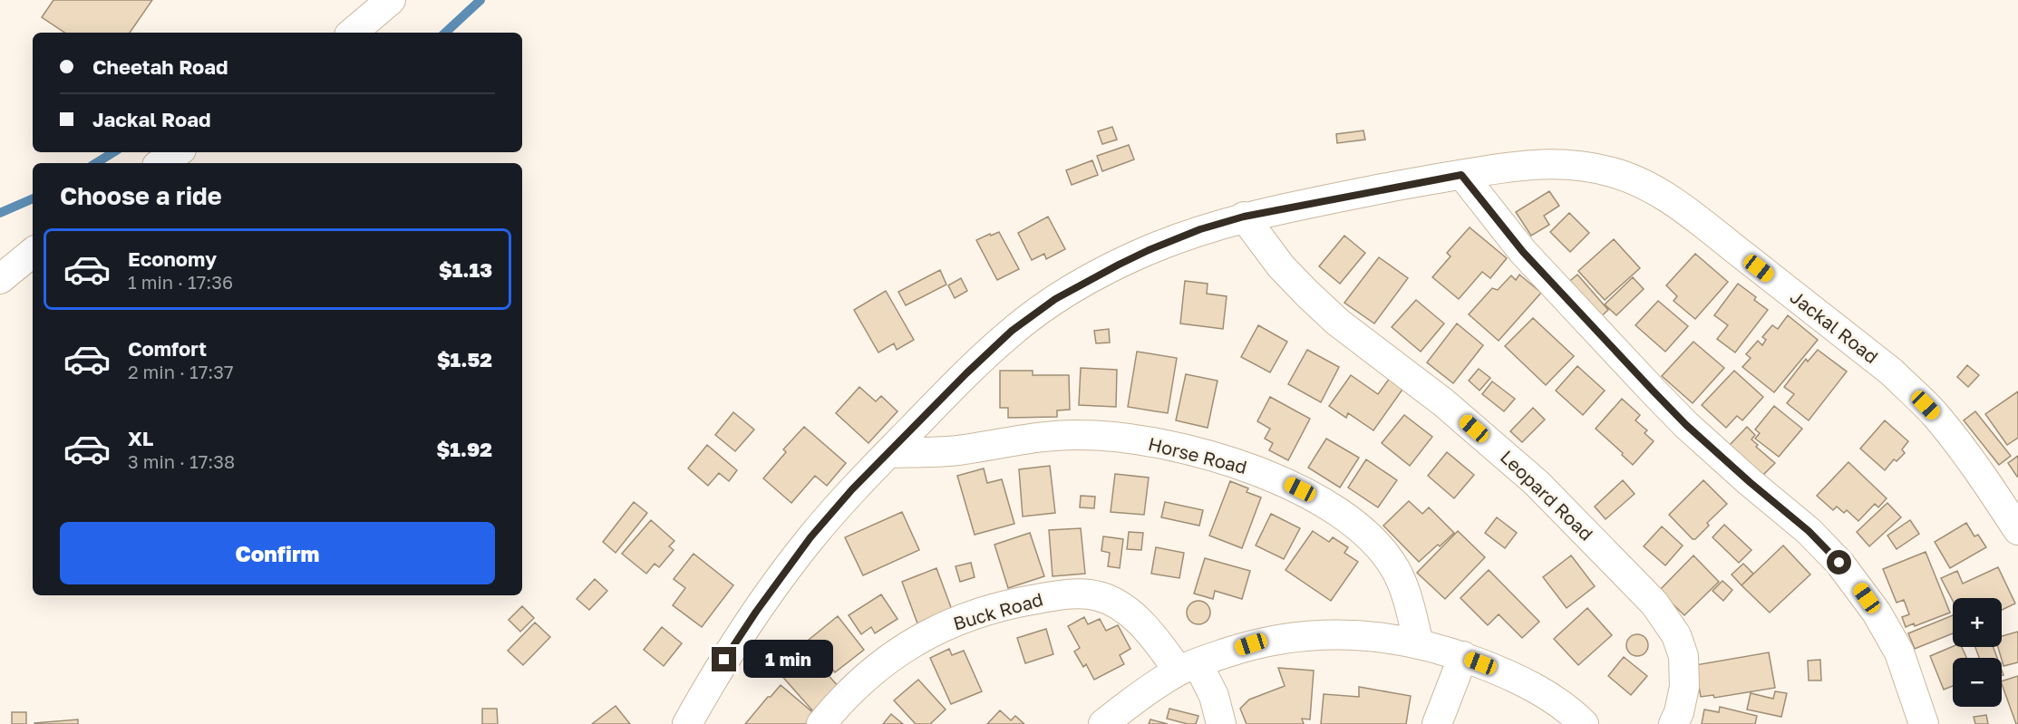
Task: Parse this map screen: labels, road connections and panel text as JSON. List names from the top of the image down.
{
  "streets": {
    "street": [
      "Jackal Road",
      "Horse Road",
      "Leopard Road",
      "Buck Road"
    ]
  },
  "crossings": [
    ["Jackal Road", "Horse Road"],
    ["Jackal Road", "Leopard Road"]
  ],
  "page": {
    "banner": ["Cheetah Road", "Jackal Road"],
    "heading": "Choose a ride",
    "list": [
      {
        "name": "Economy",
        "note": "1 min · 17:36",
        "value": "$1.13"
      },
      {
        "name": "Comfort",
        "note": "2 min · 17:37",
        "value": "$1.52"
      },
      {
        "name": "XL",
        "note": "3 min · 17:38",
        "value": "$1.92"
      }
    ],
    "buttons": "Confirm",
    "map_buttons": ["+", "−"],
    "bubble": "1 min"
  }
}
